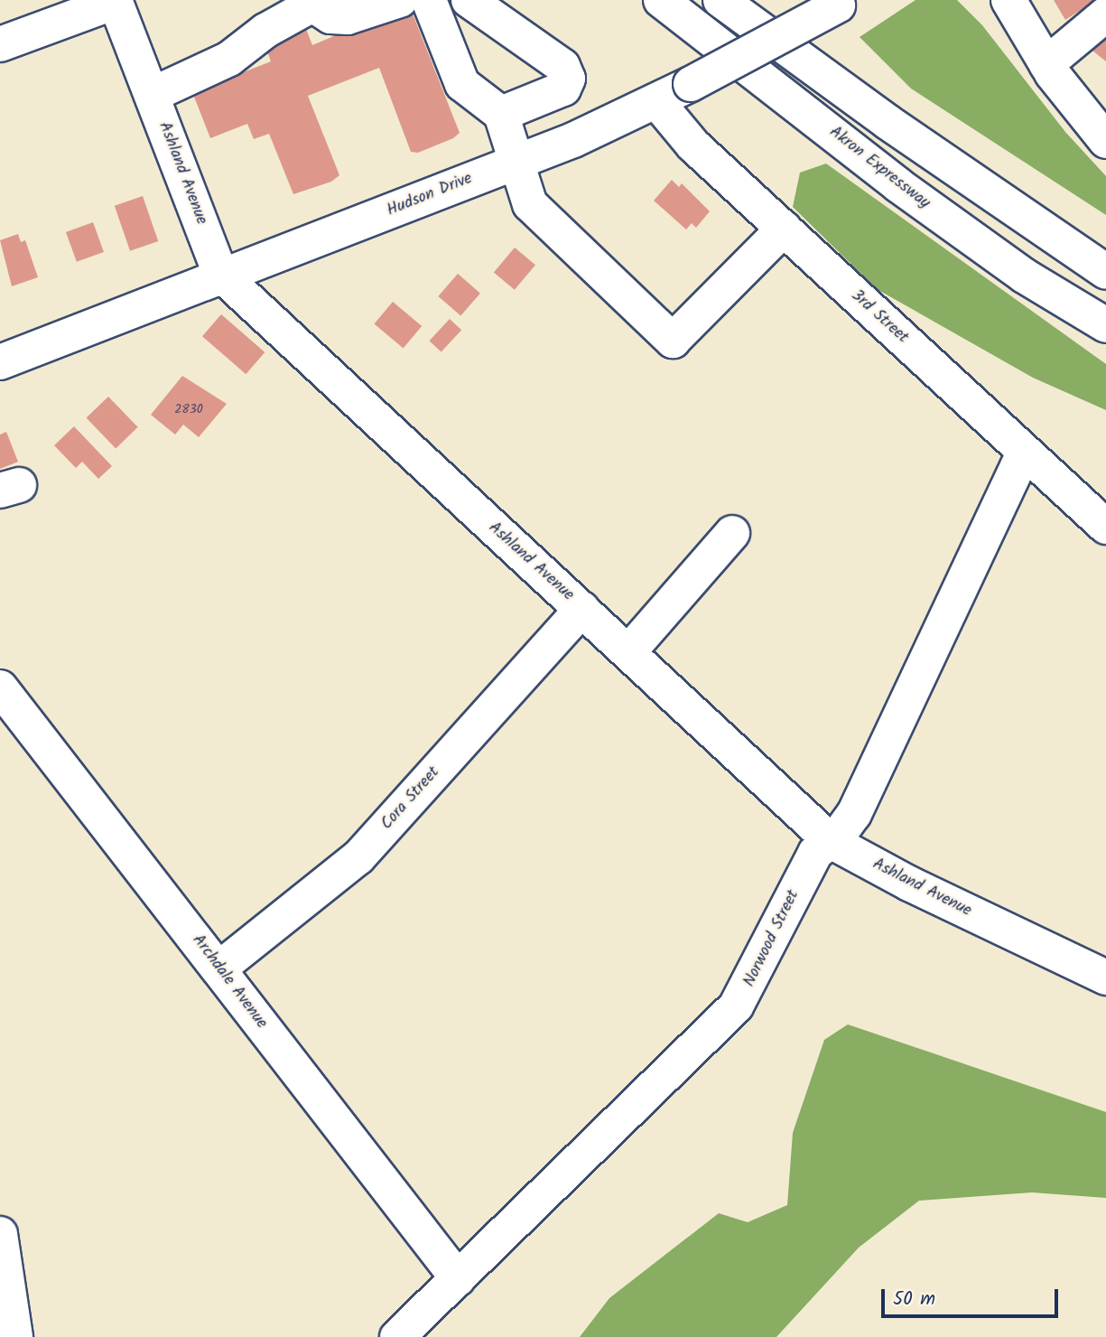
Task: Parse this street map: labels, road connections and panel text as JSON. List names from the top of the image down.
{
  "streets": {
    "main road": [
      "Akron Expressway",
      "Ashland Avenue",
      "Hudson Drive",
      "3rd Street",
      "Cora Street",
      "Norwood Street",
      "Archdale Avenue"
    ]
  },
  "crossings": [
    ["Ashland Avenue", "Hudson Drive"],
    ["Ashland Avenue", "Cora Street"],
    ["Ashland Avenue", "Norwood Street"],
    ["Hudson Drive", "3rd Street"],
    ["3rd Street", "Norwood Street"],
    ["Cora Street", "Archdale Avenue"],
    ["Norwood Street", "Archdale Avenue"]
  ],
  "house_numbers": ["2830"],
  "scale_bar": "50 m"
}
